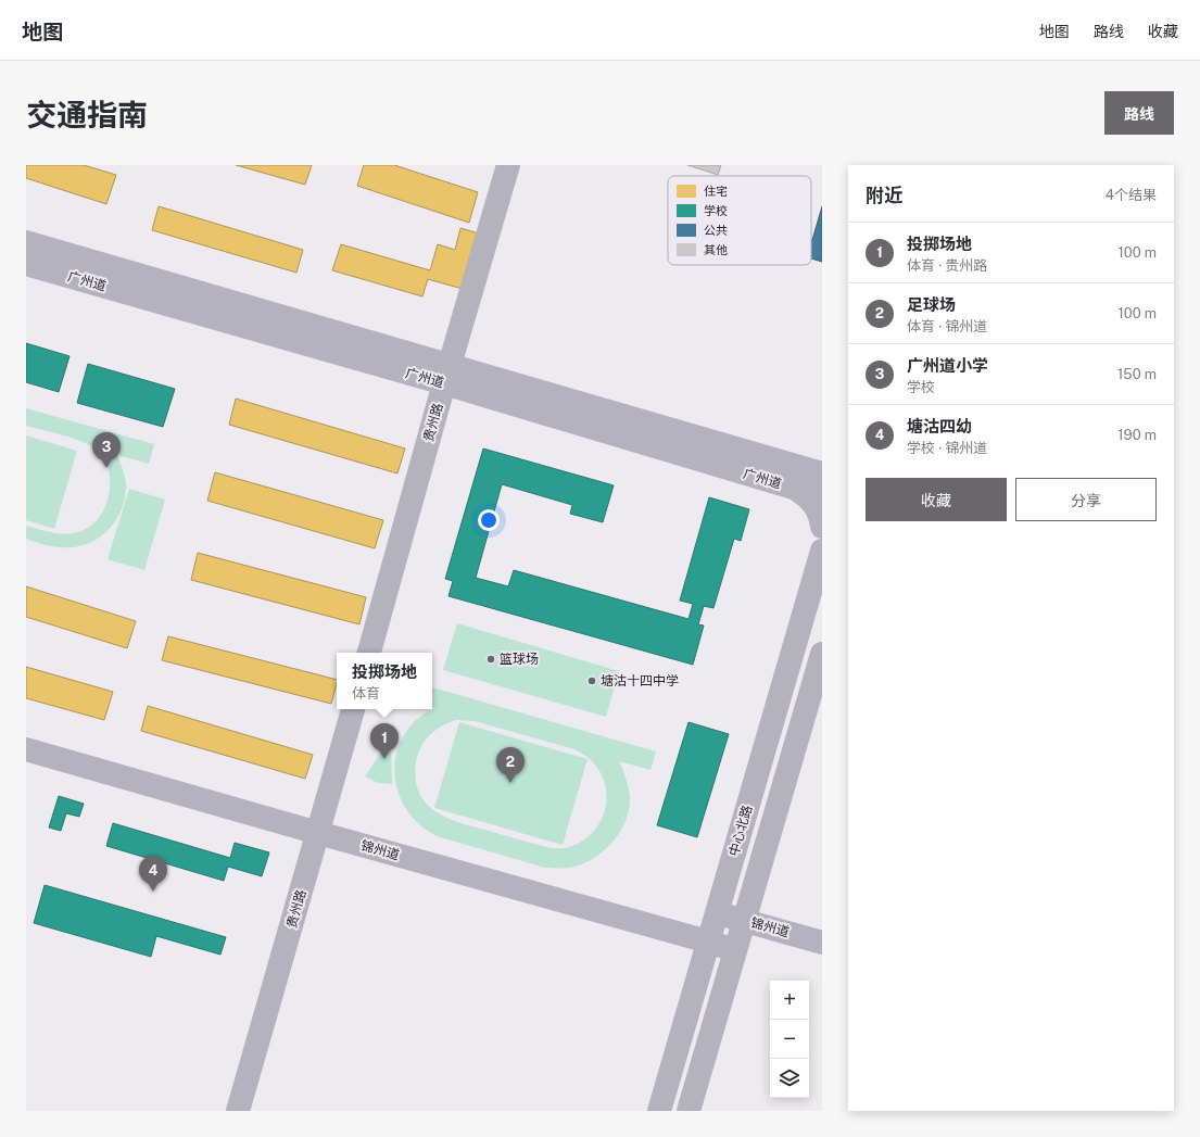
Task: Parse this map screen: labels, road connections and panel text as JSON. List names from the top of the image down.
{
  "streets": {
    "street": [
      "广州道",
      "贵州路",
      "中心北路",
      "锦州道"
    ]
  },
  "crossings": [
    ["广州道", "贵州路"],
    ["贵州路", "锦州道"],
    ["中心北路", "锦州道"]
  ],
  "places": ["篮球场", "塘沽十四中学"],
  "legend": [
    "住宅",
    "学校",
    "公共",
    "其他"
  ],
  "page": {
    "header": "地图",
    "nav": ["地图", "路线", "收藏"],
    "title": "交通指南",
    "buttons": [
      "路线",
      ["收藏", "分享"]
    ],
    "heading": ["附近", "4个结果"],
    "list": [
      {
        "mark": "1",
        "name": "投掷场地",
        "note": "体育 · 贵州路",
        "value": "100 m"
      },
      {
        "mark": "2",
        "name": "足球场",
        "note": "体育 · 锦州道",
        "value": "100 m"
      },
      {
        "mark": "3",
        "name": "广州道小学",
        "note": "学校",
        "value": "150 m"
      },
      {
        "mark": "4",
        "name": "塘沽四幼",
        "note": "学校 · 锦州道",
        "value": "190 m"
      }
    ],
    "pins": [
      "3",
      "1",
      "2",
      "4"
    ],
    "popup": ["投掷场地", "体育"],
    "map_buttons": ["+", "−"]
  }
}
